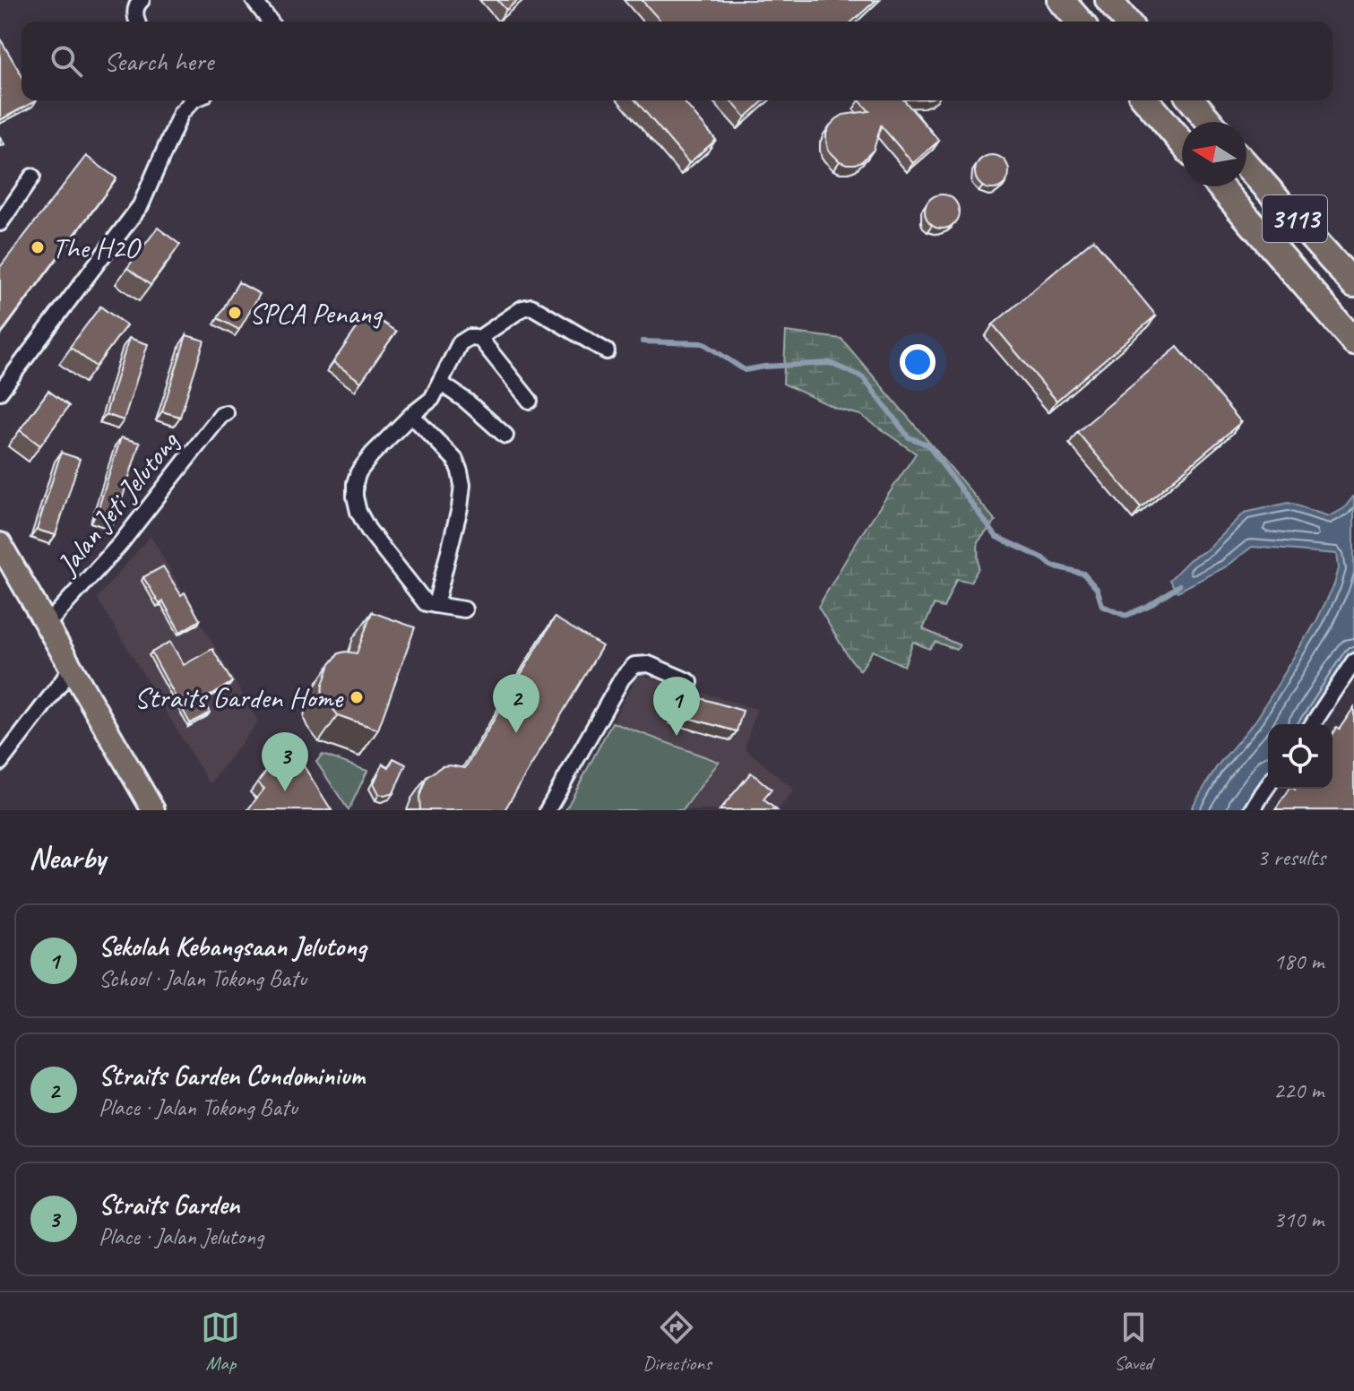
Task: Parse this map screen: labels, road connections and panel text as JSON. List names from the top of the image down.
{
  "streets": {
    "highway": ["3113"],
    "street": ["Jalan Jeti Jelutong"]
  },
  "places": ["The H2O", "SPCA Penang", "Straits Garden Home"],
  "north": "left",
  "page": {
    "search": "Search here",
    "pins": ["2", "1", "3"],
    "heading": ["Nearby", "3 results"],
    "list": [
      {
        "mark": "1",
        "name": "Sekolah Kebangsaan Jelutong",
        "note": "School · Jalan Tokong Batu",
        "value": "180 m"
      },
      {
        "mark": "2",
        "name": "Straits Garden Condominium",
        "note": "Place · Jalan Tokong Batu",
        "value": "220 m"
      },
      {
        "mark": "3",
        "name": "Straits Garden",
        "note": "Place · Jalan Jelutong",
        "value": "310 m"
      }
    ],
    "nav": ["Map", "Directions", "Saved"]
  }
}
